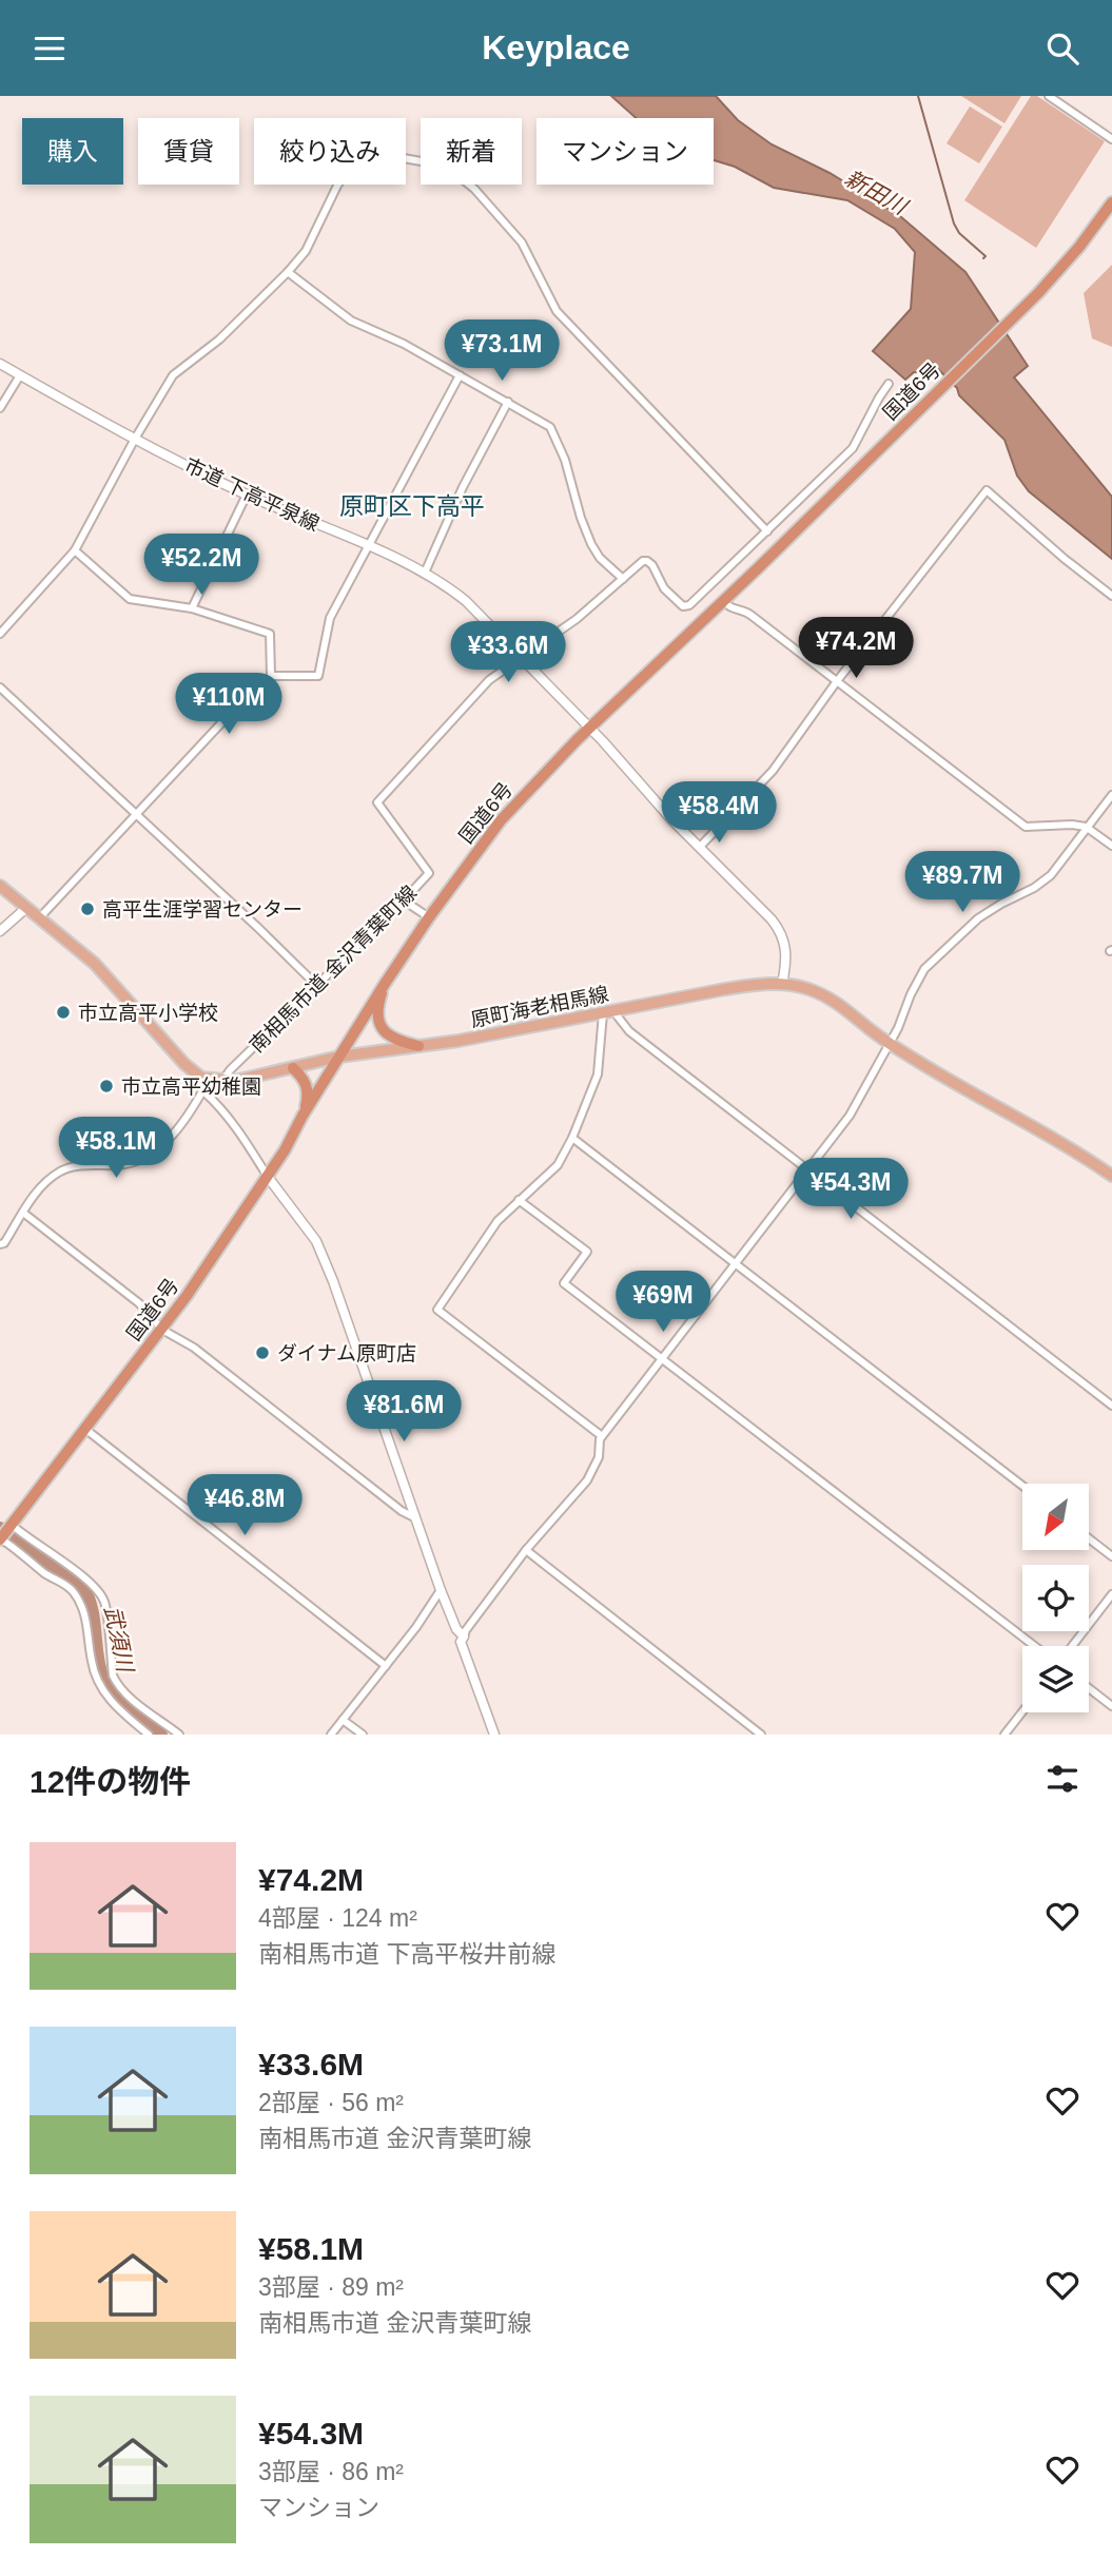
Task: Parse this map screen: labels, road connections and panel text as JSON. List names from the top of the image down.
{
  "streets": {
    "highway": ["国道6号"],
    "main road": ["原町海老相馬線"],
    "street": ["市道 下高平泉線", "南相馬市道 金沢青葉町線"]
  },
  "crossings": [
    ["国道6号", "市道 下高平泉線"],
    ["国道6号", "原町海老相馬線"],
    ["市道 下高平泉線", "南相馬市道 金沢青葉町線"],
    ["市道 下高平泉線", "原町海老相馬線"],
    ["南相馬市道 金沢青葉町線", "原町海老相馬線"]
  ],
  "districts": ["原町区下高平"],
  "water": ["新田川", "武須川"],
  "places": [
    "高平生涯学習センター",
    "市立高平小学校",
    "市立高平幼稚園",
    "ダイナム原町店"
  ],
  "north": "bottom left",
  "page": {
    "header": "Keyplace",
    "chip": [
      "購入",
      "賃貸",
      "絞り込み",
      "新着",
      "マンション"
    ],
    "price": [
      "¥73.1M",
      "¥52.2M",
      "¥74.2M",
      "¥33.6M",
      "¥110M",
      "¥58.4M",
      "¥89.7M",
      "¥58.1M",
      "¥54.3M",
      "¥69M",
      "¥81.6M",
      "¥46.8M"
    ],
    "heading": "12件の物件",
    "list": [
      {
        "name": "¥74.2M",
        "note": "4部屋 · 124 m² · 南相馬市道 下高平桜井前線"
      },
      {
        "name": "¥33.6M",
        "note": "2部屋 · 56 m² · 南相馬市道 金沢青葉町線"
      },
      {
        "name": "¥58.1M",
        "note": "3部屋 · 89 m² · 南相馬市道 金沢青葉町線"
      },
      {
        "name": "¥54.3M",
        "note": "3部屋 · 86 m² · マンション"
      }
    ]
  }
}
